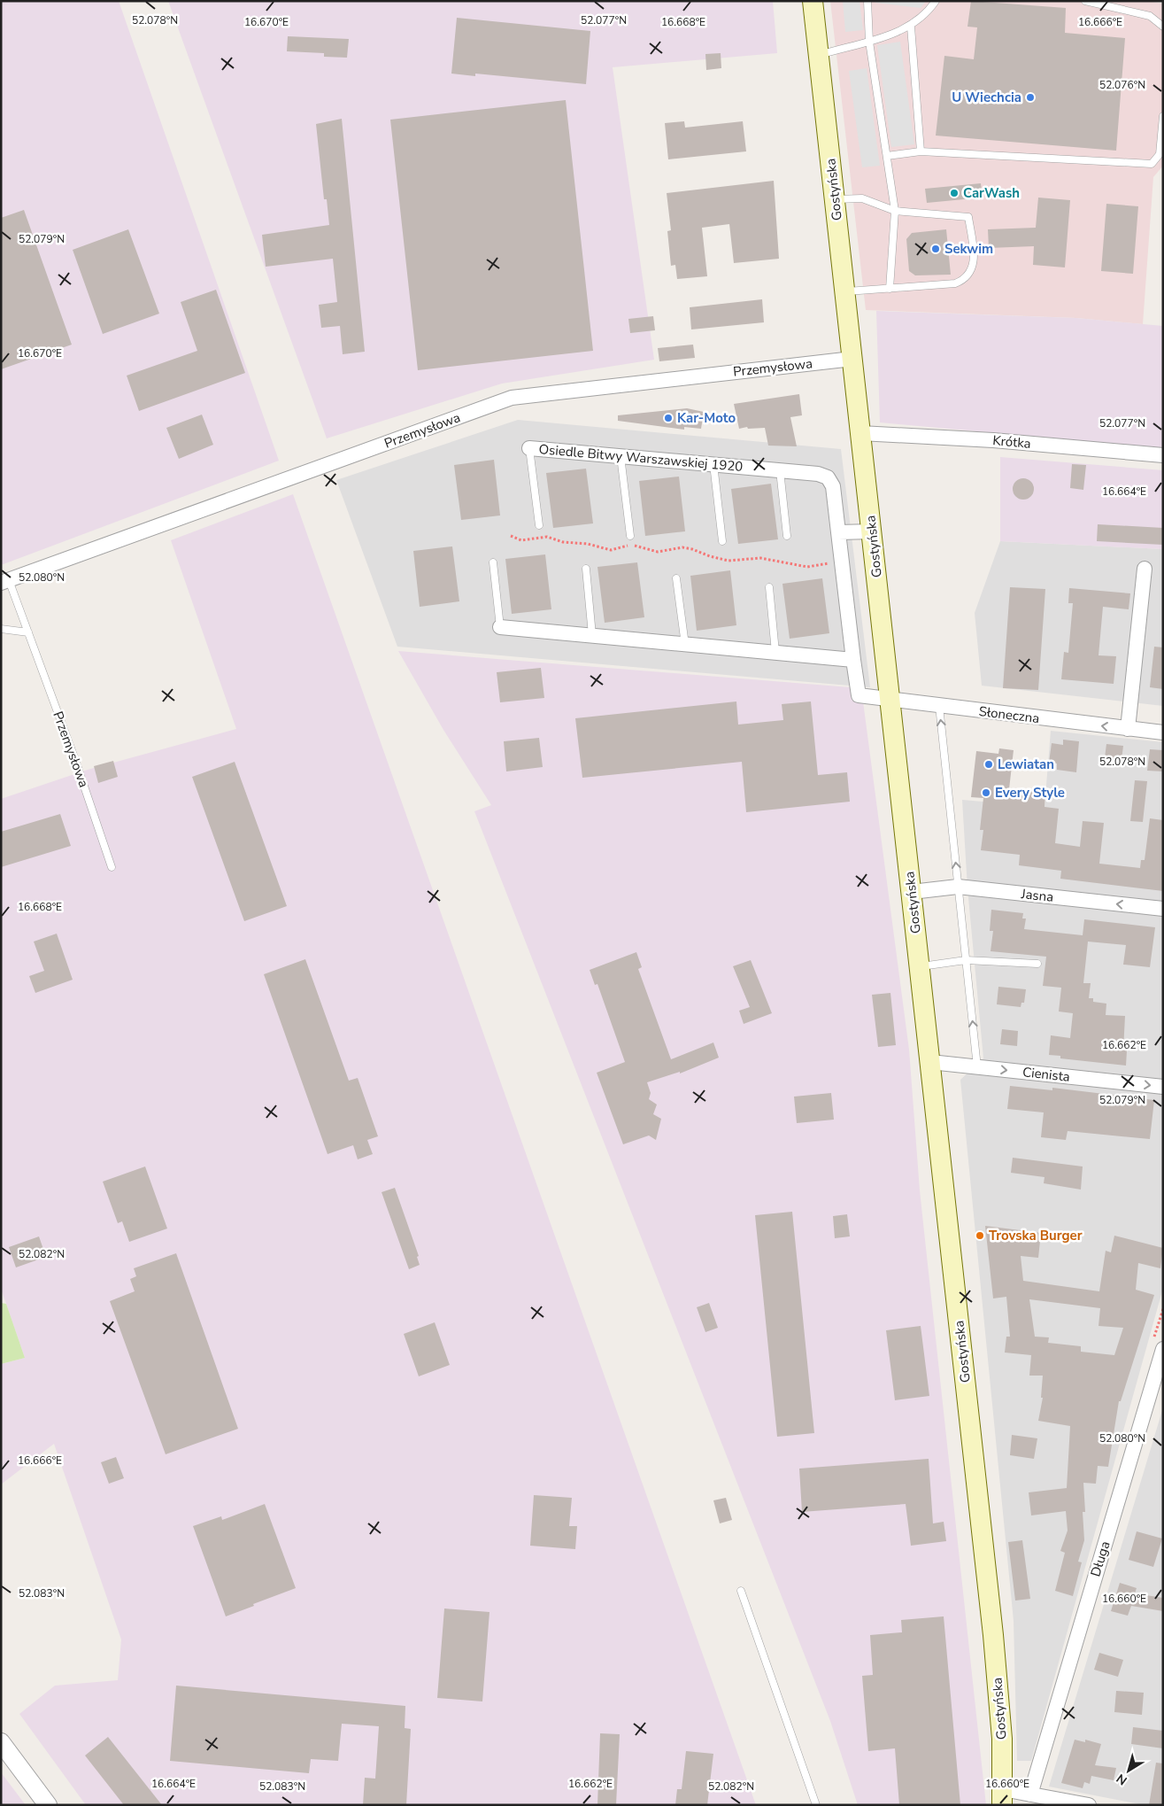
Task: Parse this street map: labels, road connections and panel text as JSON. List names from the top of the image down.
{
  "streets": {
    "main road": ["Gostyńska"],
    "street": [
      "Przemysłowa",
      "Krótka",
      "Osiedle Bitwy Warszawskiej 1920",
      "Słoneczna",
      "Jasna",
      "Cienista",
      "Długa"
    ]
  },
  "crossings": [
    ["Gostyńska", "Przemysłowa"],
    ["Gostyńska", "Krótka"],
    ["Gostyńska", "Osiedle Bitwy Warszawskiej 1920"],
    ["Gostyńska", "Słoneczna"],
    ["Gostyńska", "Jasna"],
    ["Gostyńska", "Cienista"],
    ["Osiedle Bitwy Warszawskiej 1920", "Słoneczna"]
  ],
  "one_way": ["Słoneczna", "Jasna", "Cienista"],
  "places": [
    "U Wiechcia",
    "CarWash",
    "Sekwim",
    "Kar-Moto",
    "Lewiatan",
    "Every Style",
    "Trovska Burger"
  ],
  "north": "bottom left",
  "coordinates": [
    "52.078°N",
    "52.077°N",
    "16.670°E",
    "16.668°E",
    "16.666°E",
    "52.076°N",
    "52.079°N",
    "16.664°E",
    "52.080°N",
    "16.662°E",
    "52.082°N",
    "52.083°N",
    "16.660°E"
  ]
}
